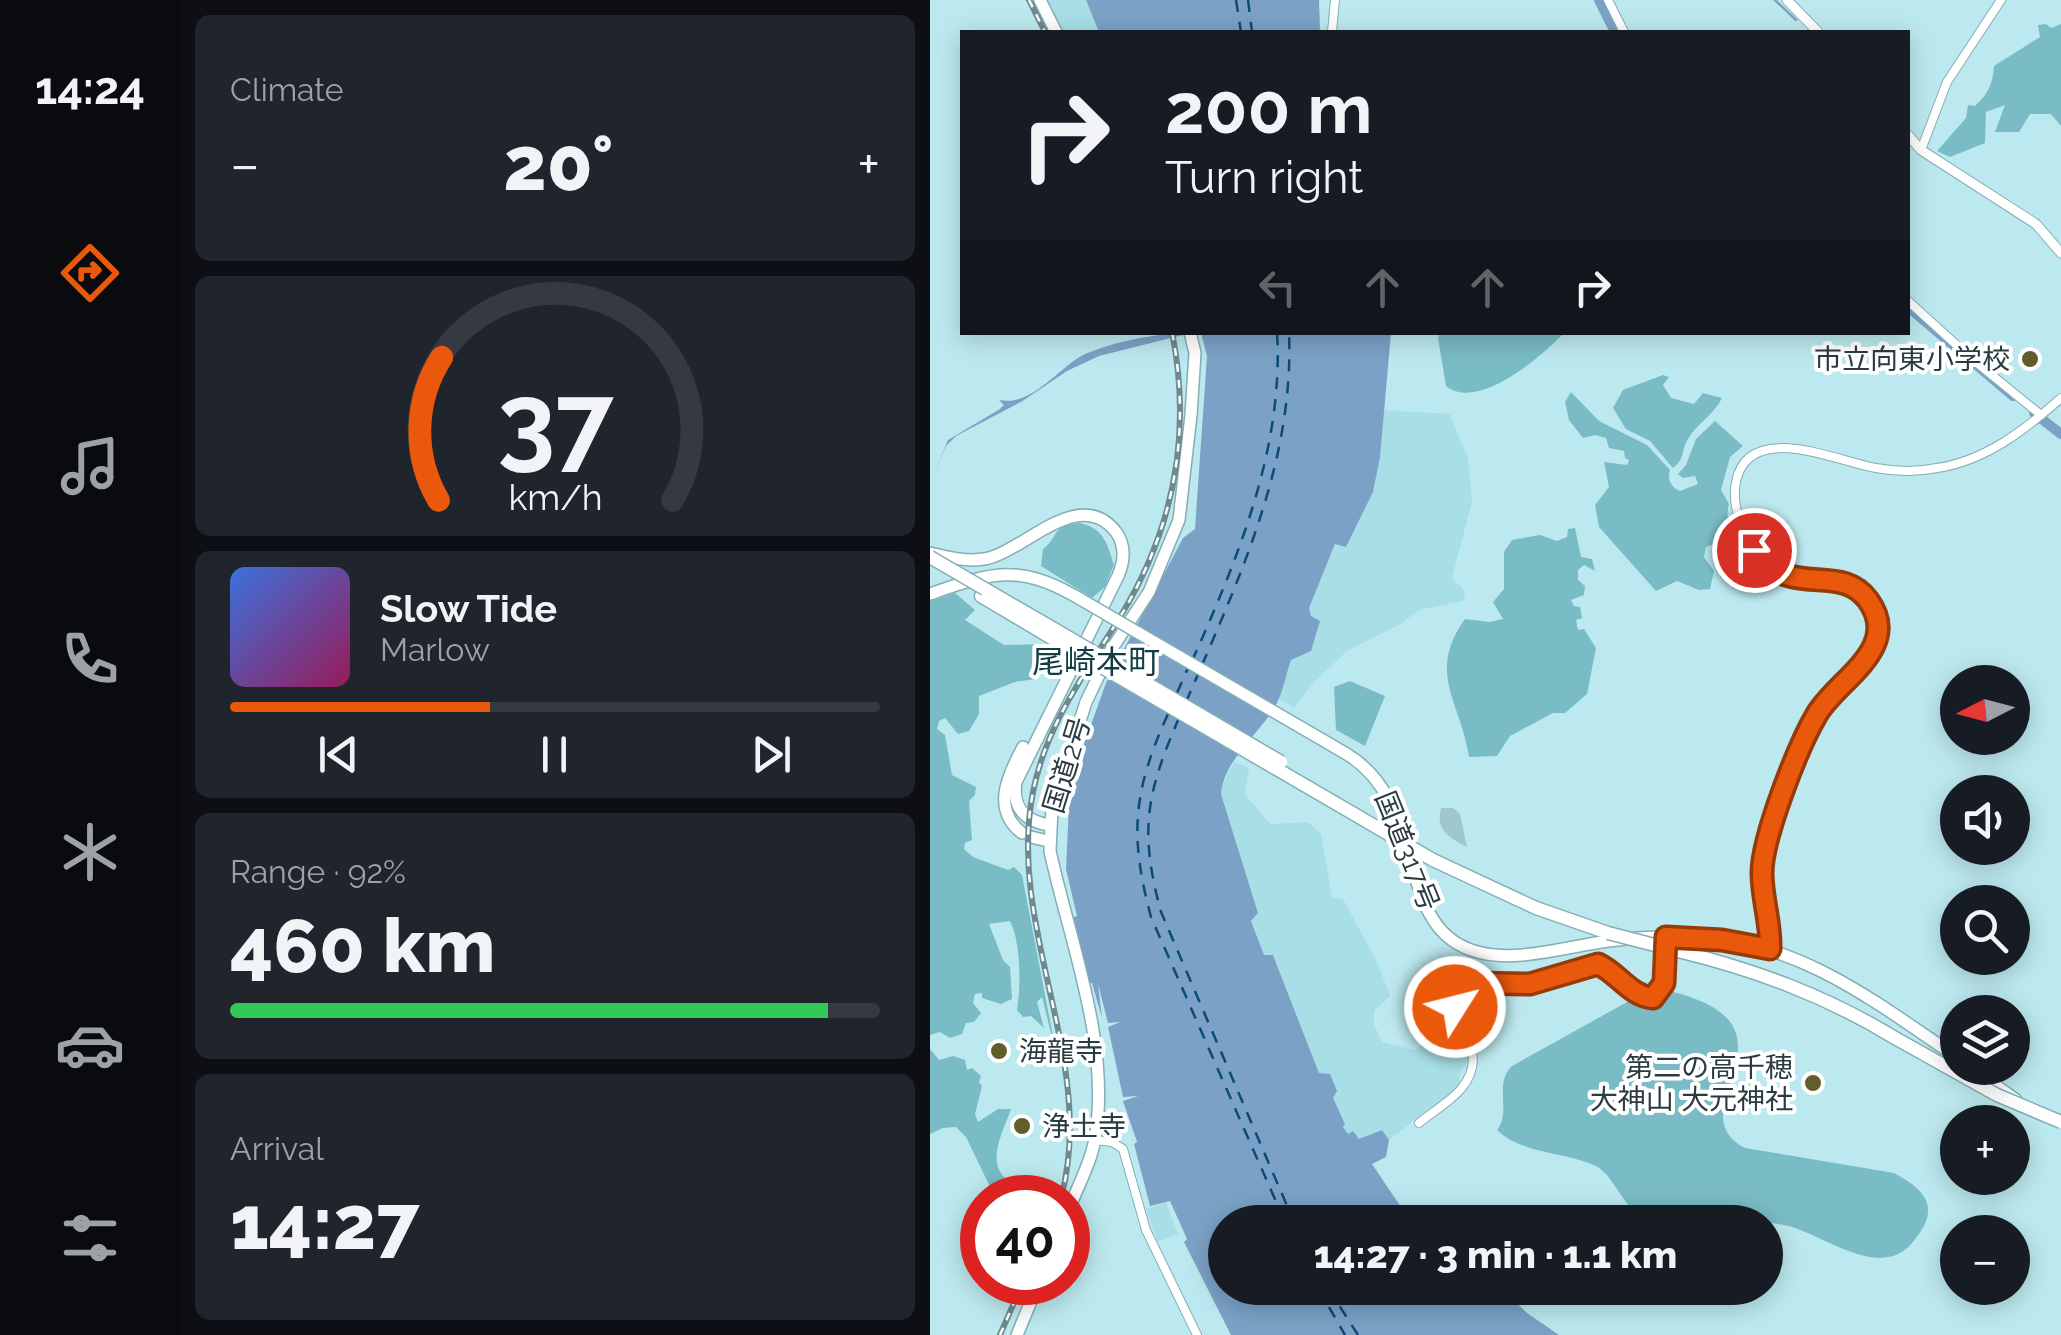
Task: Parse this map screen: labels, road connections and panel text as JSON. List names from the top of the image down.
{
  "streets": {
    "highway": ["国道2号", "国道317号"]
  },
  "districts": ["尾崎本町"],
  "places": [
    "市立向東小学校",
    "海龍寺",
    "第二の高千穂 大神山 大元神社",
    "浄土寺"
  ],
  "north": "left",
  "page": {
    "tabs": "14:24",
    "tile": [
      "Climate",
      ["Range · 92%", "460 km"],
      ["Arrival", "14:27"]
    ],
    "turn": ["200 m", "Turn right"],
    "heat": ["−", "20°", "+"],
    "song": ["Slow Tide", "Marlow"],
    "map_buttons": ["+", "−"],
    "limit": "40",
    "trip": "14:27 · 3 min · 1.1 km",
    "gauge": ["37", "km/h"]
  }
}
